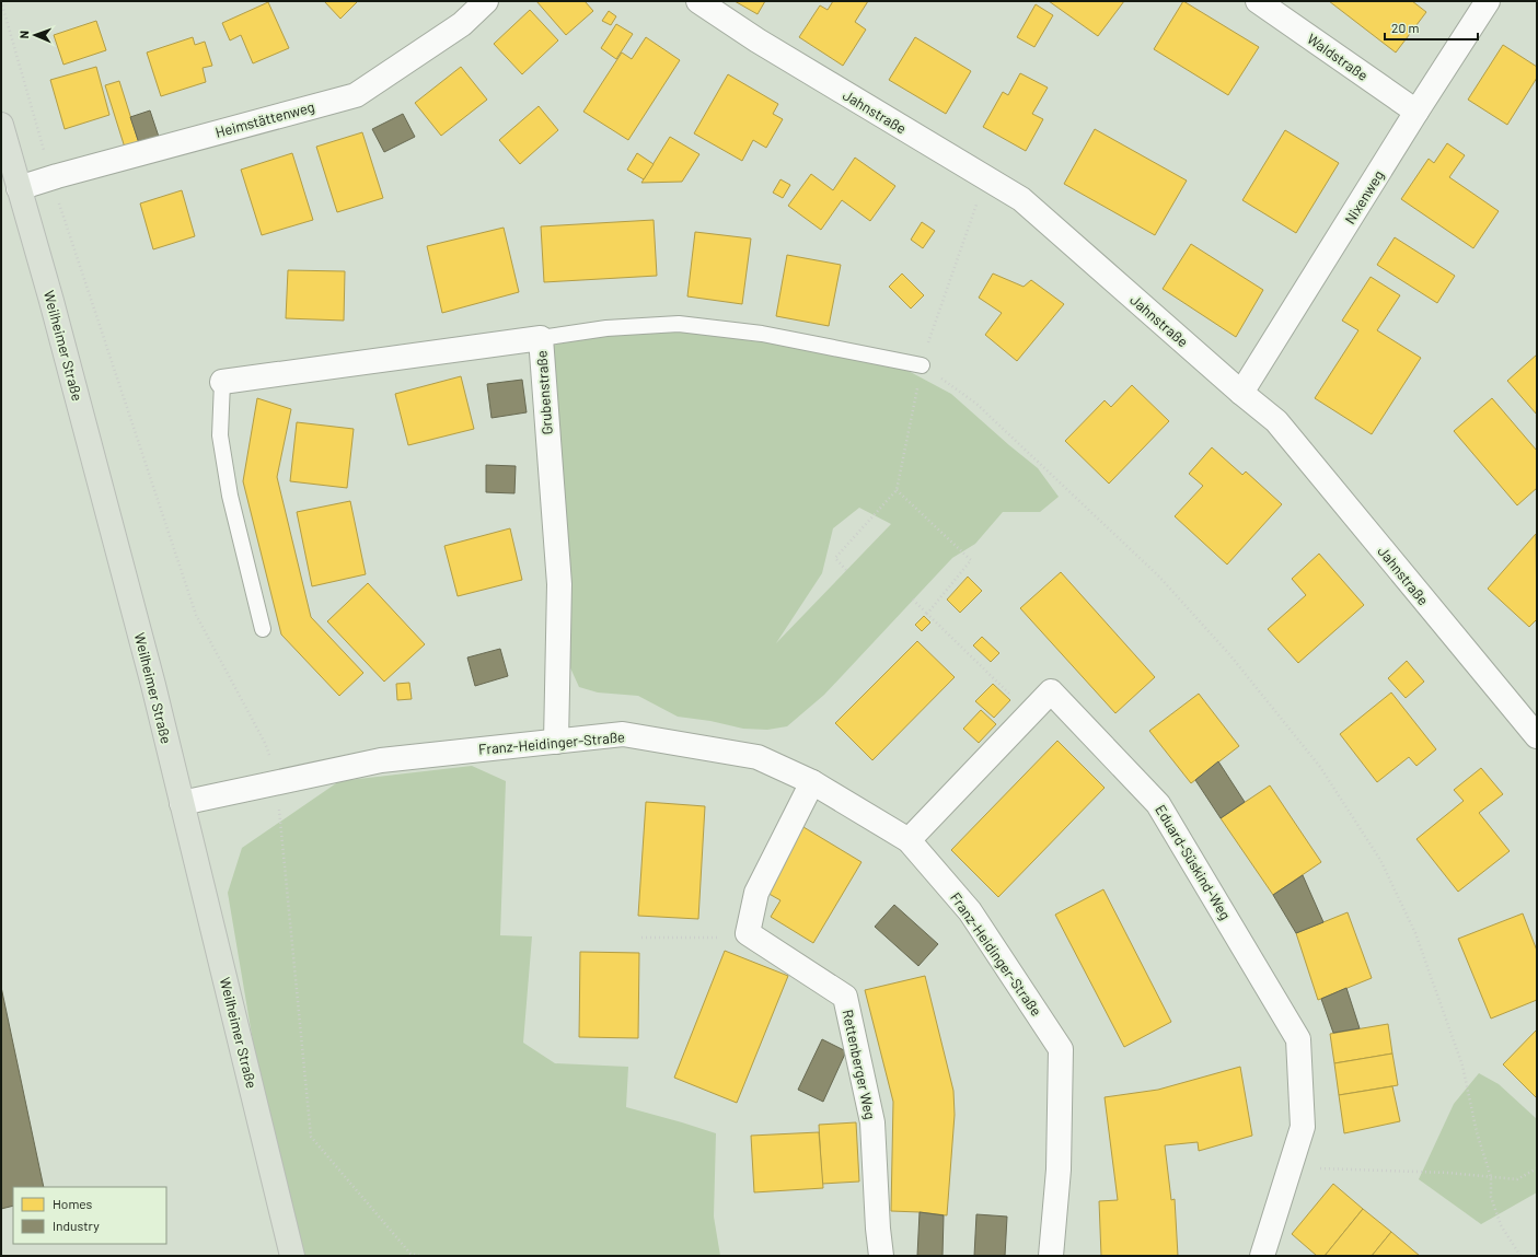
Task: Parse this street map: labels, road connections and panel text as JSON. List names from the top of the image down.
{
  "streets": {
    "main road": ["Weilheimer Straße"],
    "street": [
      "Waldstraße",
      "Jahnstraße",
      "Heimstättenweg",
      "Nixenweg",
      "Grubenstraße",
      "Franz-Heidinger-Straße",
      "Eduard-Süskind-Weg",
      "Rettenberger Weg"
    ]
  },
  "crossings": [
    ["Waldstraße", "Nixenweg"],
    ["Jahnstraße", "Nixenweg"],
    ["Heimstättenweg", "Weilheimer Straße"],
    ["Weilheimer Straße", "Franz-Heidinger-Straße"],
    ["Grubenstraße", "Franz-Heidinger-Straße"],
    ["Franz-Heidinger-Straße", "Eduard-Süskind-Weg"]
  ],
  "legend": ["Homes", "Industry"],
  "scale_bar": "20 m",
  "north": "left"
}
